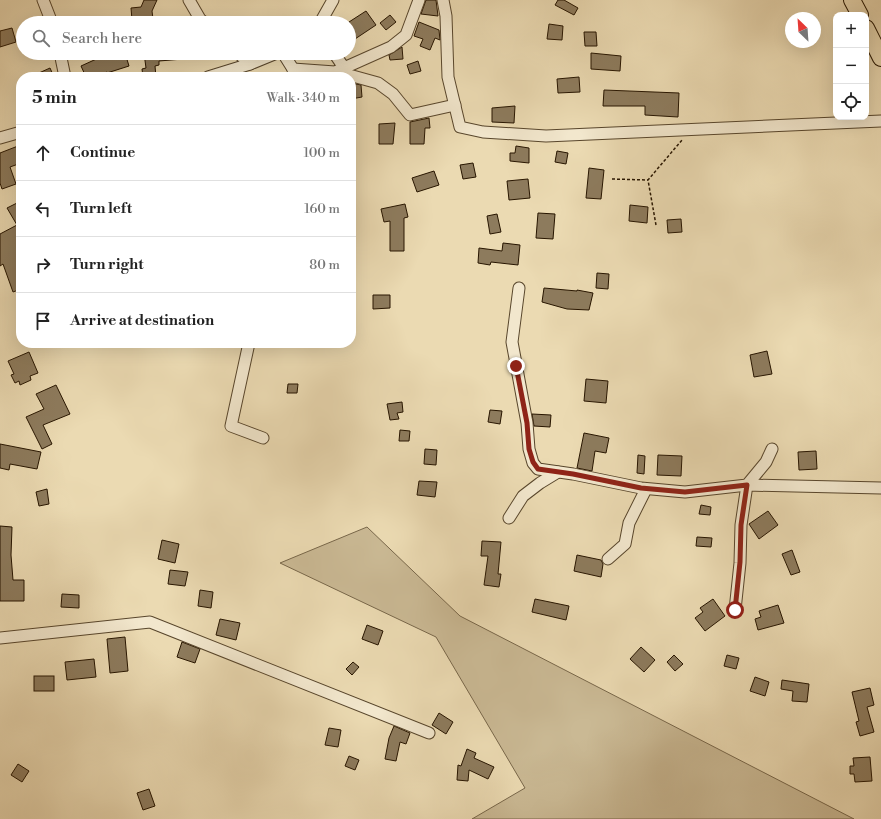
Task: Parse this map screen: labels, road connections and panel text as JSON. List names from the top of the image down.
{
  "north": "top left",
  "page": {
    "map_buttons": ["+", "−"],
    "search": "Search here",
    "heading": ["5 min", "Walk · 340 m"],
    "list": [
      ["Continue", "100 m"],
      ["Turn left", "160 m"],
      ["Turn right", "80 m"],
      "Arrive at destination"
    ]
  }
}
